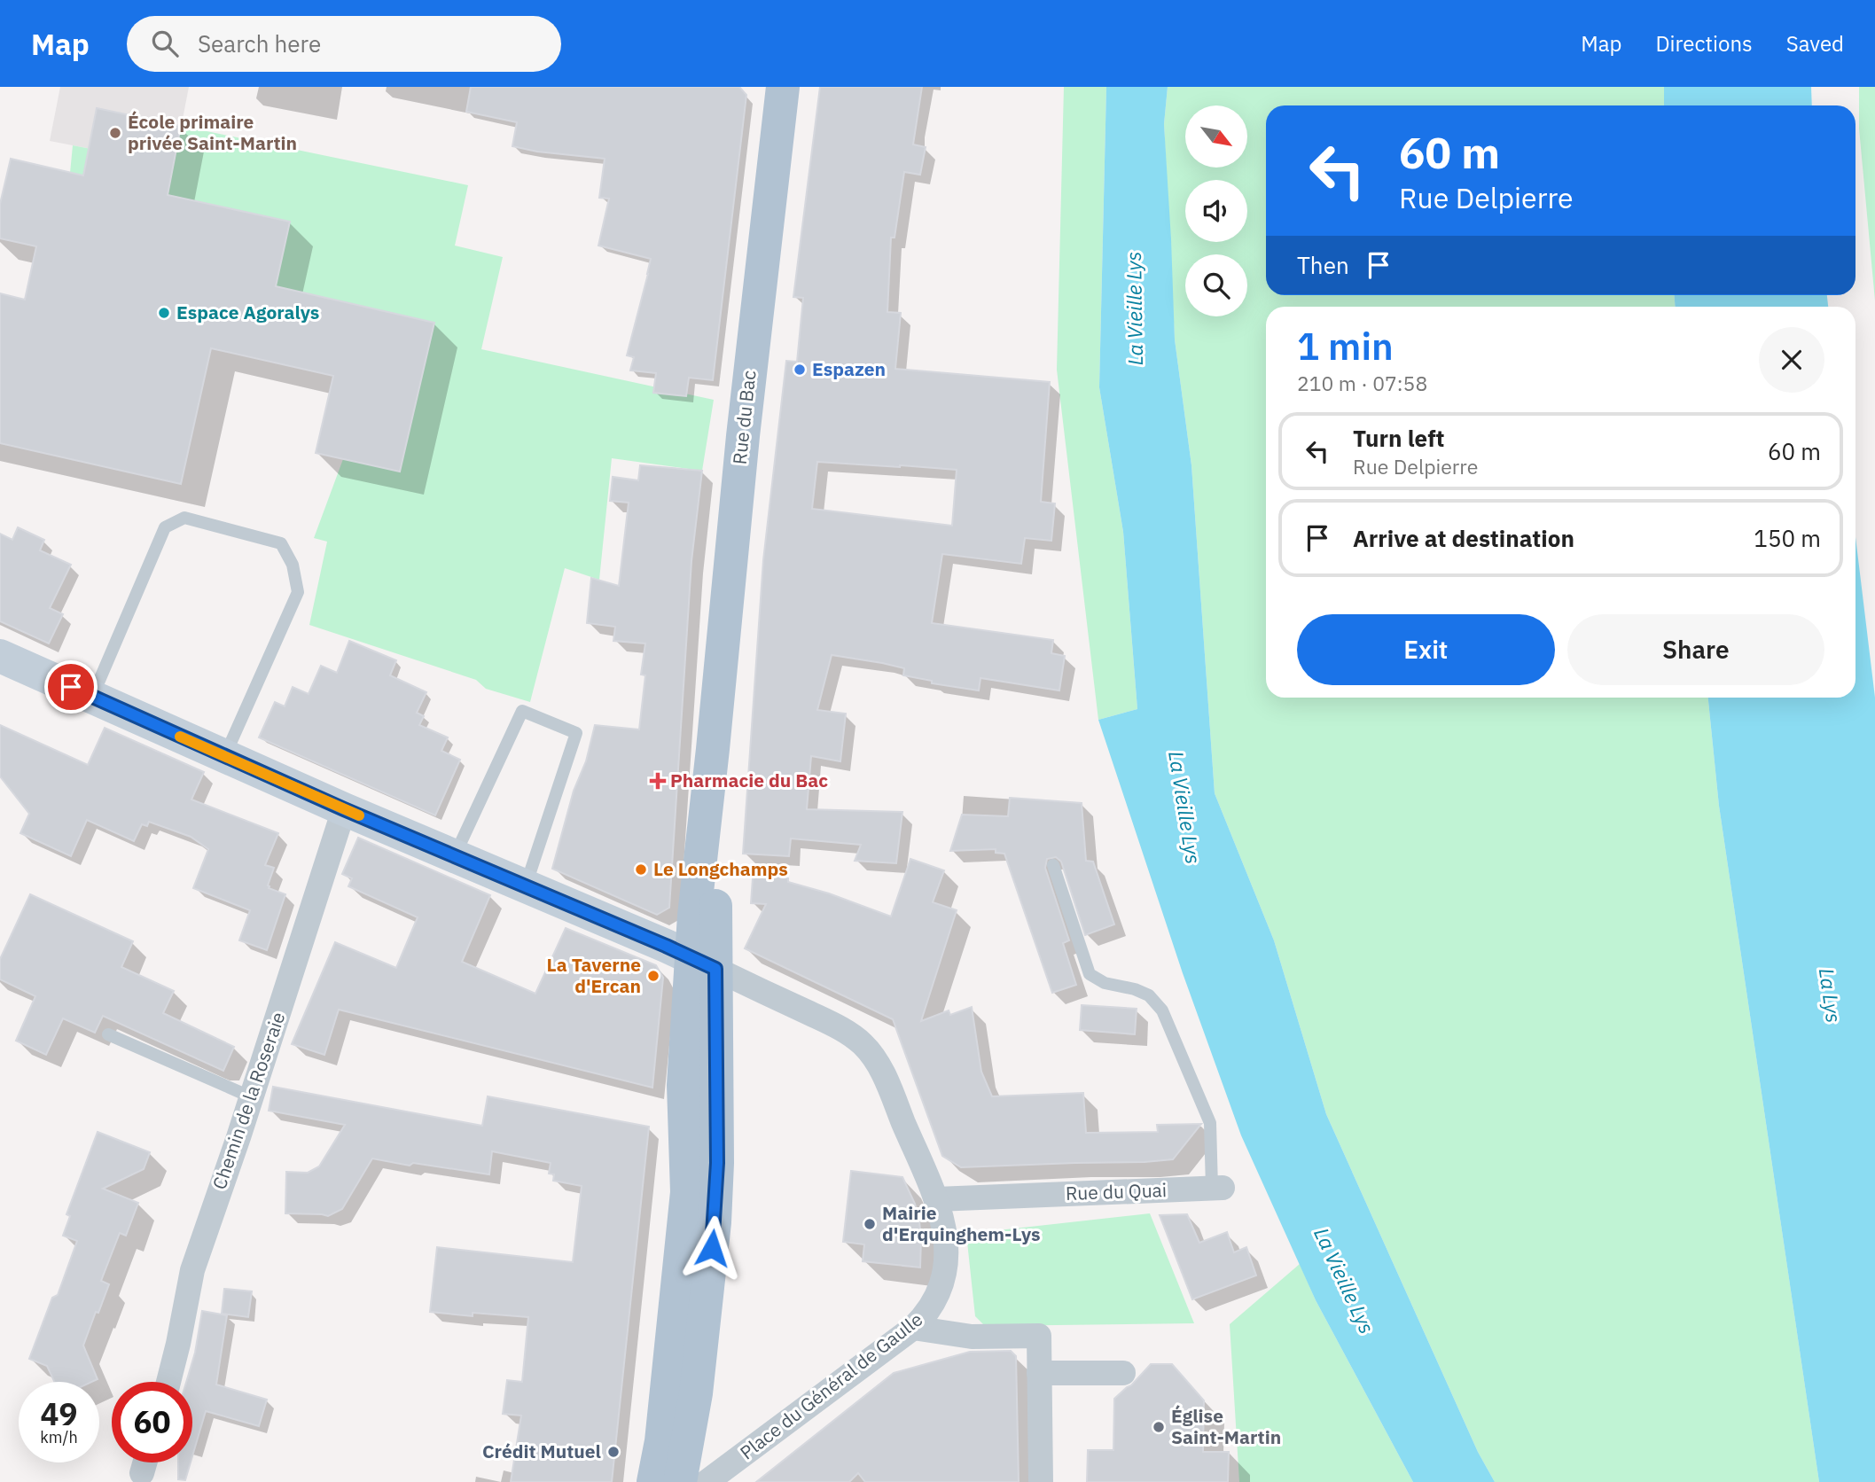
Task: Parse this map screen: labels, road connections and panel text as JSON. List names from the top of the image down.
{
  "streets": {
    "main road": ["Rue du Bac", "Place du Général de Gaulle"],
    "street": ["Chemin de la Roseraie", "Rue du Quai"]
  },
  "crossings": [
    ["Rue du Bac", "Place du Général de Gaulle"],
    ["Rue du Quai", "Place du Général de Gaulle"]
  ],
  "water": ["La Vieille Lys", "La Lys"],
  "places": {
    "other": [
      "École primaire privée Saint-Martin",
      "Espace Agoralys",
      "Espazen",
      "Le Longchamps",
      "La Taverne d'Ercan",
      "Mairie d'Erquinghem-Lys",
      "Église Saint-Martin",
      "Crédit Mutuel"
    ],
    "health": ["Pharmacie du Bac"]
  },
  "north": "bottom right",
  "page": {
    "header": "Map",
    "search": "Search here",
    "nav": ["Map", "Directions", "Saved"],
    "turn": ["60 m", "Rue Delpierre"],
    "then": "Then",
    "heading": ["1 min", "210 m · 07:58"],
    "list": [
      {
        "name": "Turn left",
        "note": "Rue Delpierre",
        "value": "60 m"
      },
      {
        "name": "Arrive at destination",
        "value": "150 m"
      }
    ],
    "buttons": ["Exit", "Share"],
    "speed": "49 km/h",
    "limit": "60"
  }
}
